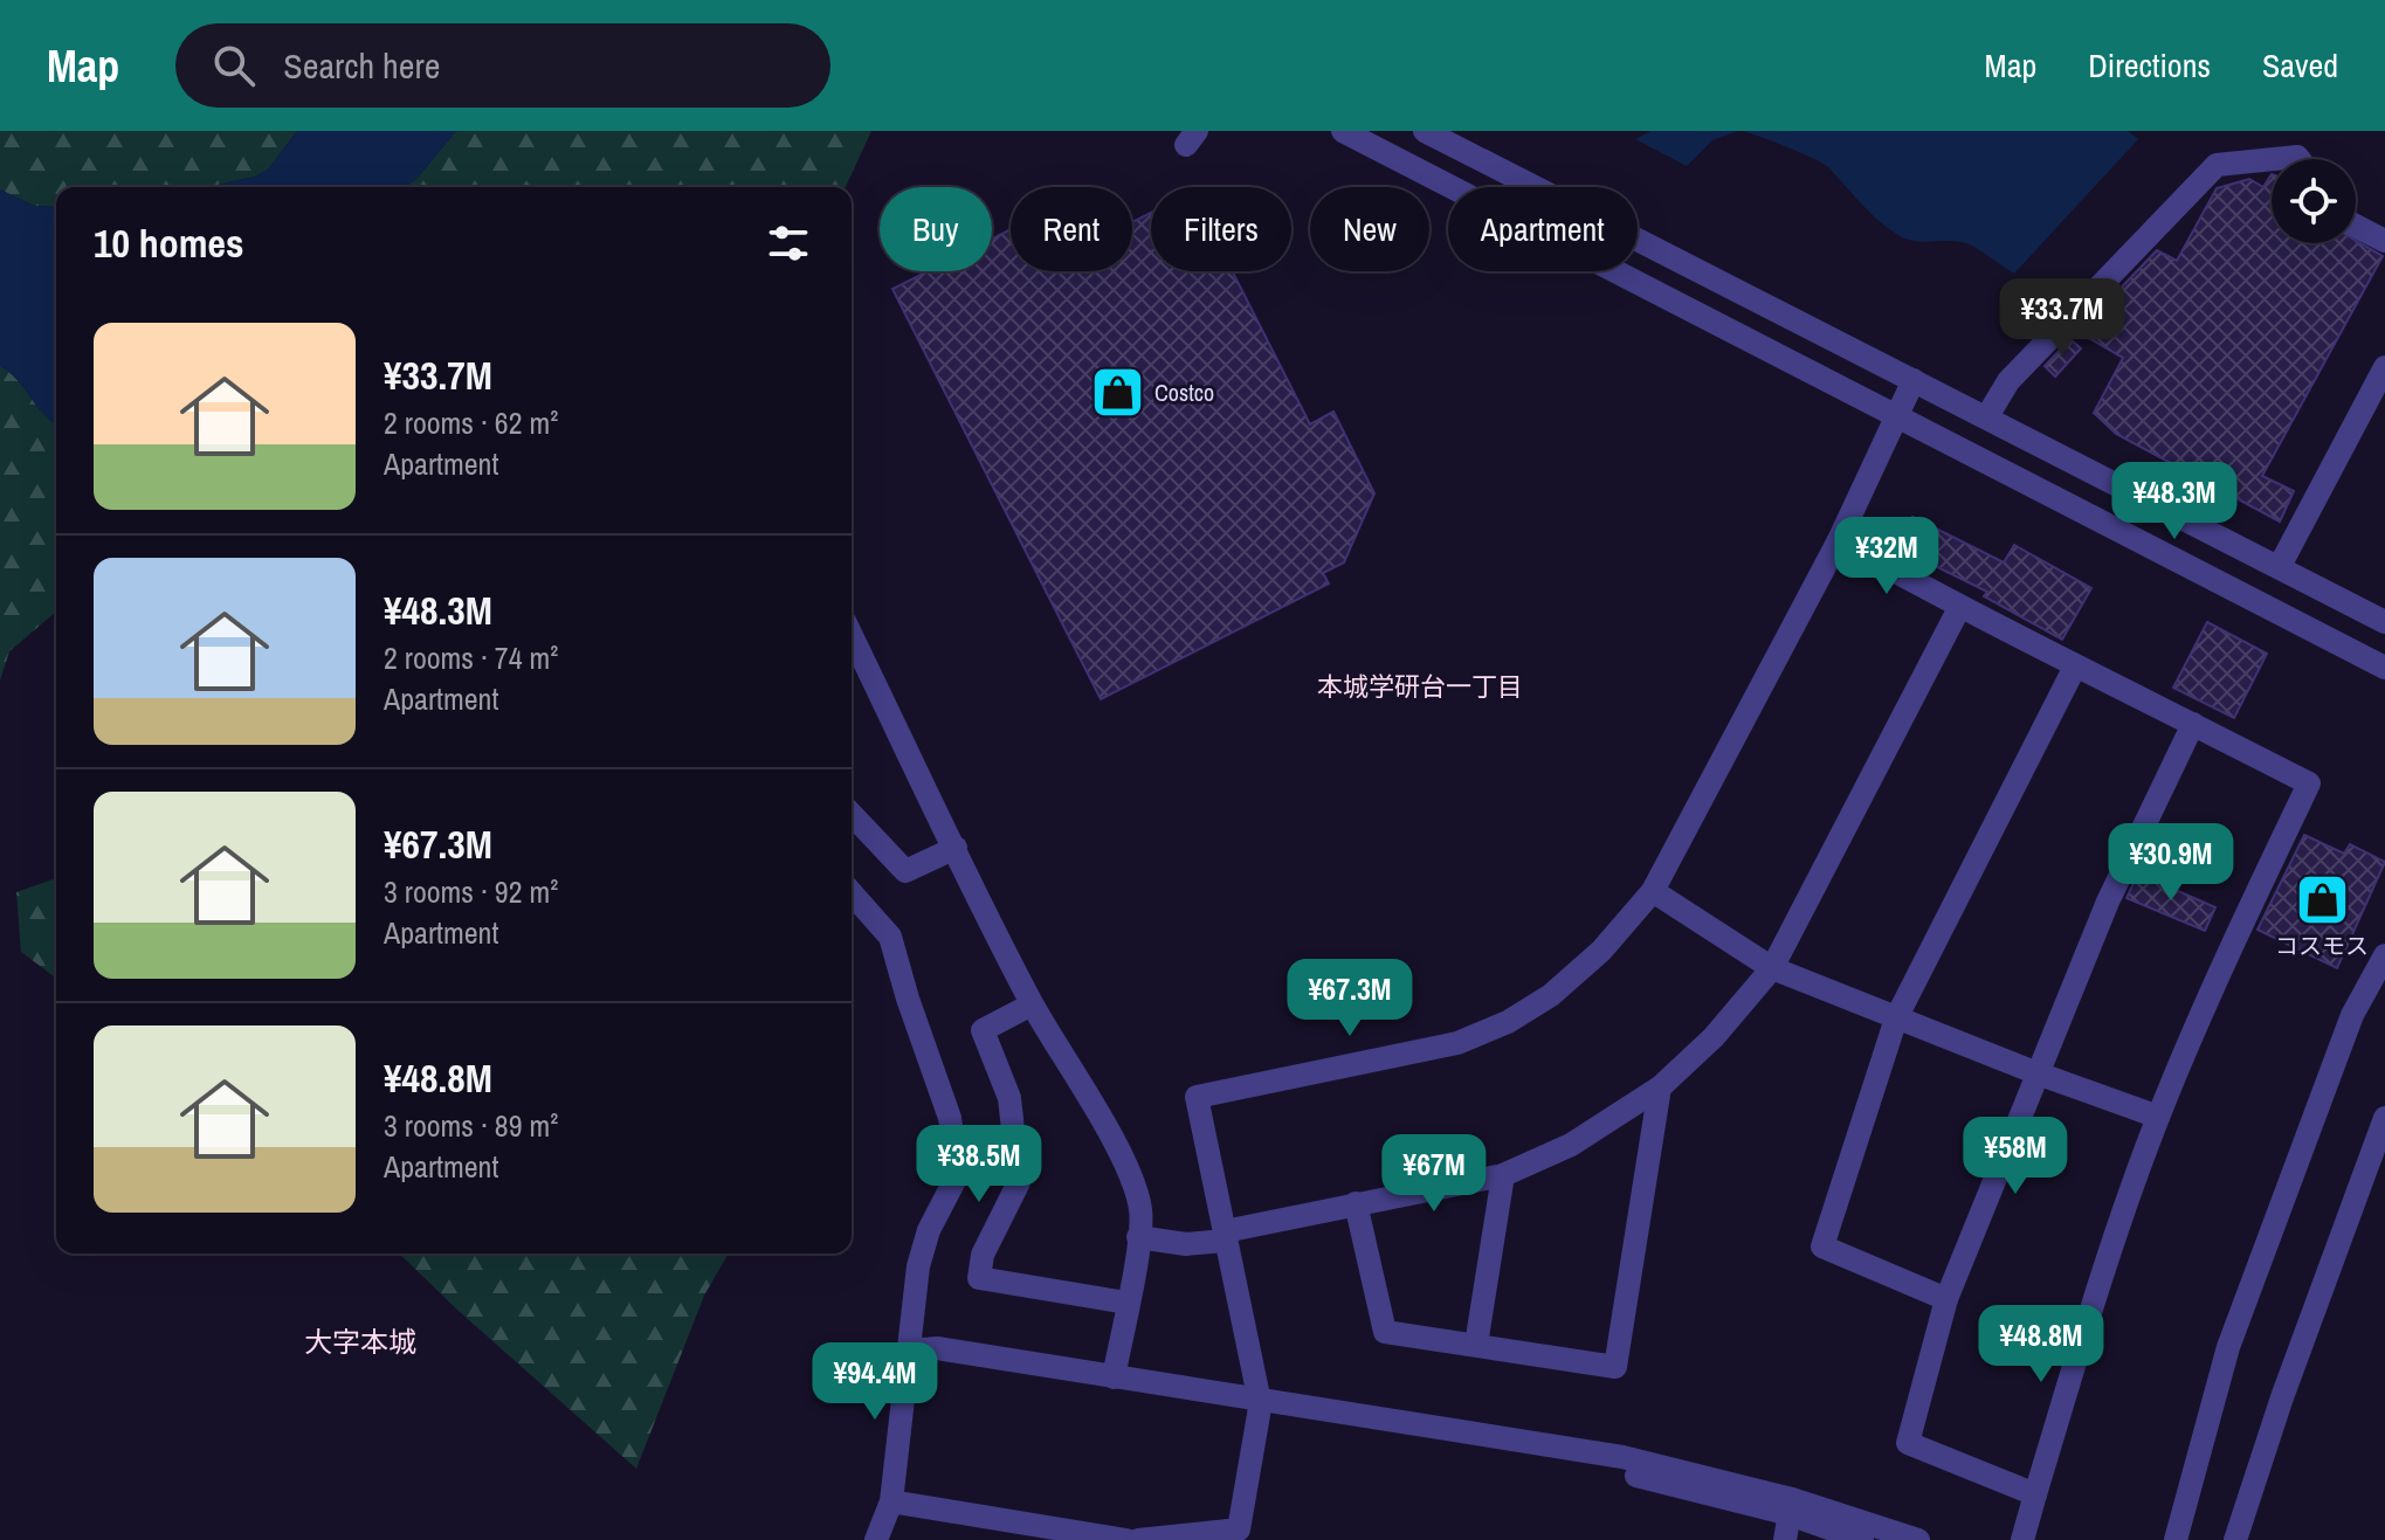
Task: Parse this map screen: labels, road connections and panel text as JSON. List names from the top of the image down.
{
  "districts": ["本城学研台一丁目", "大字本城"],
  "places": {
    "shop": ["Costco", "コスモス"]
  },
  "page": {
    "header": "Map",
    "search": "Search here",
    "nav": ["Map", "Directions", "Saved"],
    "chip": [
      "Buy",
      "Rent",
      "Filters",
      "New",
      "Apartment"
    ],
    "heading": "10 homes",
    "price": [
      "¥33.7M",
      "¥48.3M",
      "¥32M",
      "¥30.9M",
      "¥67.3M",
      "¥58M",
      "¥38.5M",
      "¥67M",
      "¥48.8M",
      "¥94.4M"
    ],
    "list": [
      {
        "name": "¥33.7M",
        "note": "2 rooms · 62 m² · Apartment"
      },
      {
        "name": "¥48.3M",
        "note": "2 rooms · 74 m² · Apartment"
      },
      {
        "name": "¥67.3M",
        "note": "3 rooms · 92 m² · Apartment"
      },
      {
        "name": "¥48.8M",
        "note": "3 rooms · 89 m² · Apartment"
      }
    ]
  }
}
